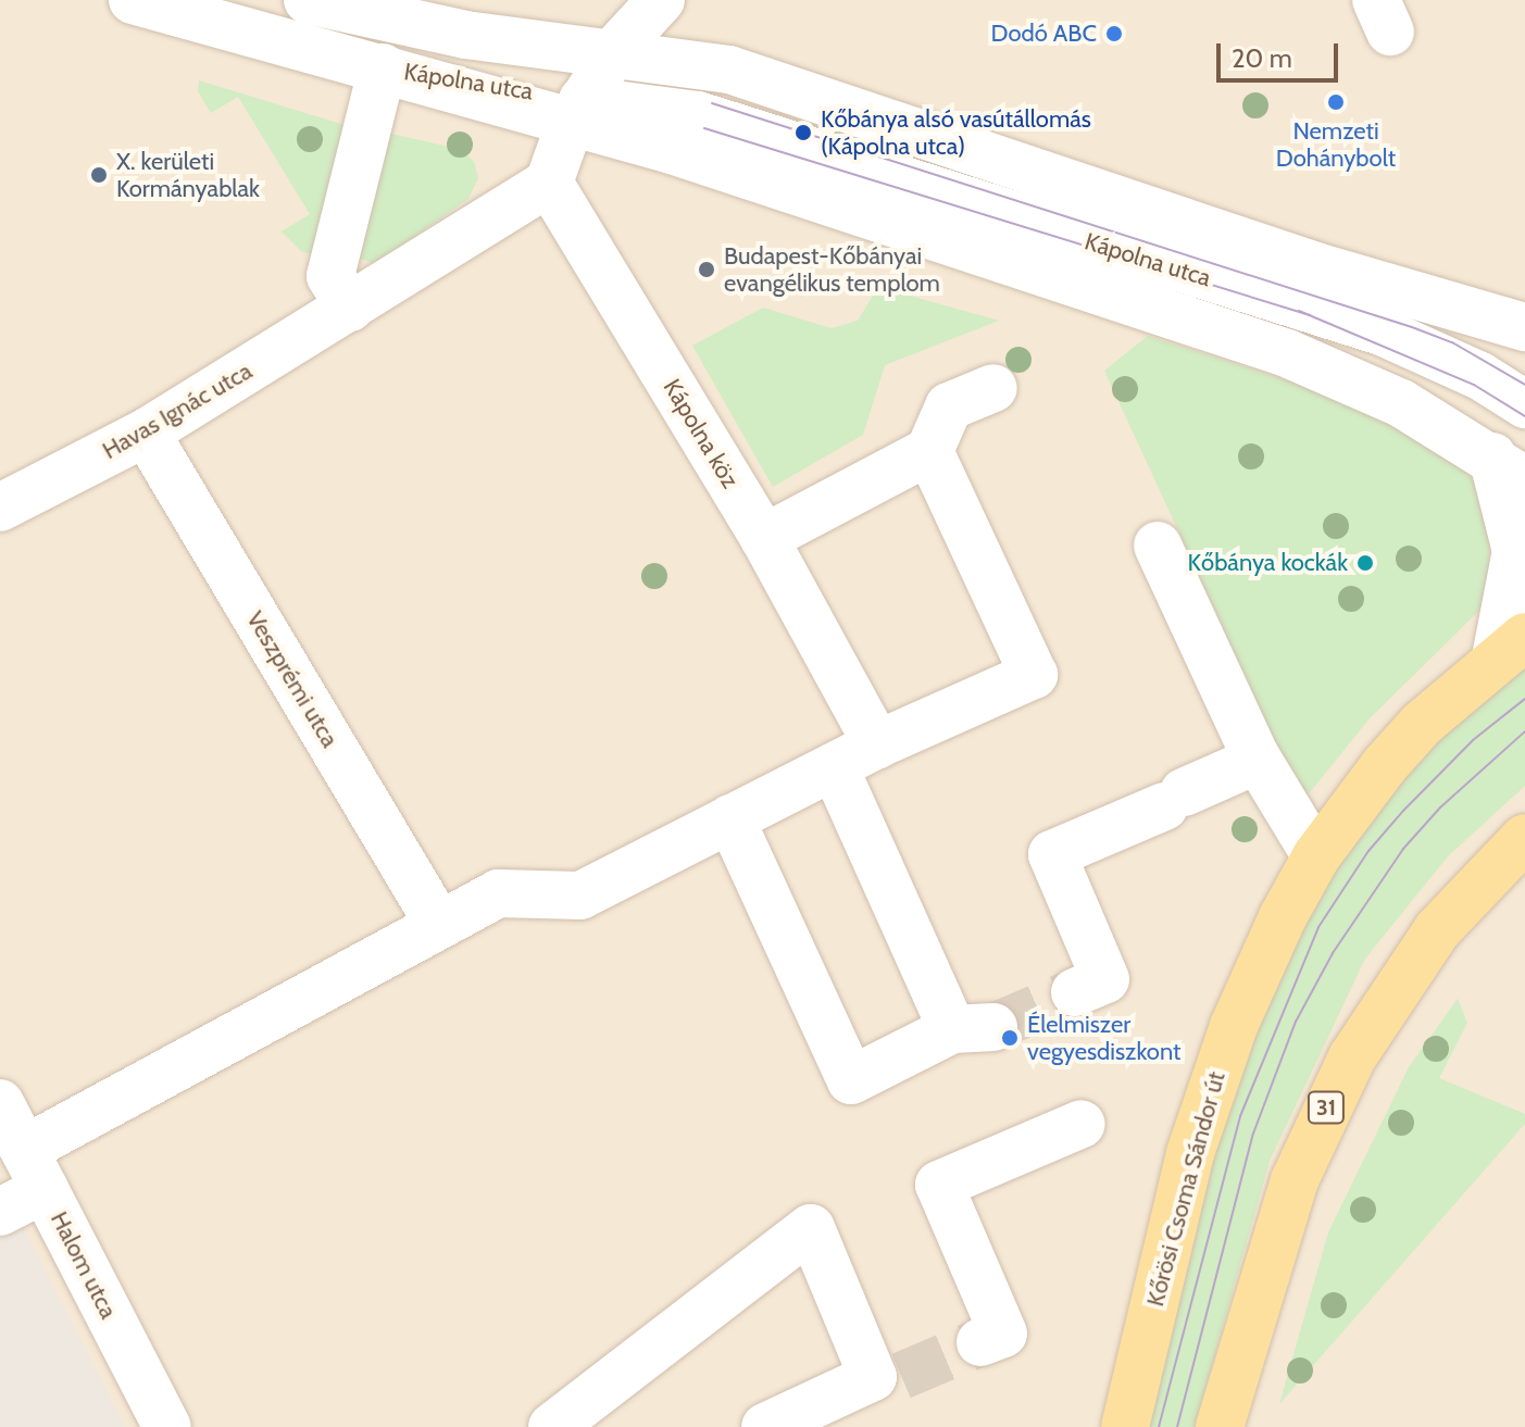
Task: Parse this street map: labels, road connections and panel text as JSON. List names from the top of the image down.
{
  "streets": {
    "main road": ["31", "Kőrösi Csoma Sándor út"],
    "street": [
      "Kápolna utca",
      "Havas Ignác utca",
      "Kápolna köz",
      "Veszprémi utca",
      "Halom utca"
    ]
  },
  "crossings": [
    ["Kápolna utca", "Kőrösi Csoma Sándor út"],
    ["Havas Ignác utca", "Kápolna köz"],
    ["Havas Ignác utca", "Veszprémi utca"]
  ],
  "places": [
    "Dodó ABC",
    "Nemzeti Dohánybolt",
    "Kőbánya alsó vasútállomás (Kápolna utca)",
    "X. kerületi Kormányablak",
    "Budapest-Kőbányai evangélikus templom",
    "Kőbánya kockák",
    "Élelmiszer vegyesdiszkont"
  ],
  "scale_bar": "20 m"
}
